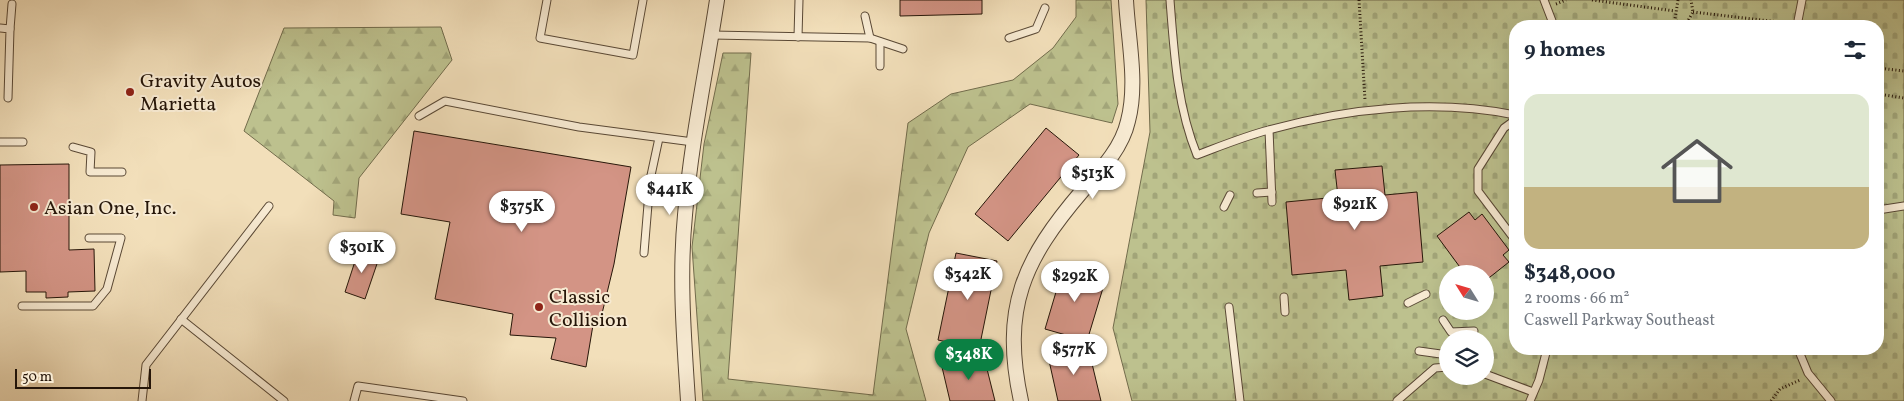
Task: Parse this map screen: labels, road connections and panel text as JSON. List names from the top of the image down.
{
  "places": ["Gravity Autos Marietta", "Asian One, Inc.", "Classic Collision"],
  "scale_bar": "50 m",
  "north": "top left",
  "page": {
    "heading": "9 homes",
    "list": [
      {
        "name": "$348,000",
        "note": "2 rooms · 66 m² · Caswell Parkway Southeast"
      }
    ],
    "price": [
      "$513K",
      "$441K",
      "$921K",
      "$375K",
      "$301K",
      "$342K",
      "$292K",
      "$577K",
      "$348K"
    ],
    "scale": "50 m"
  }
}
